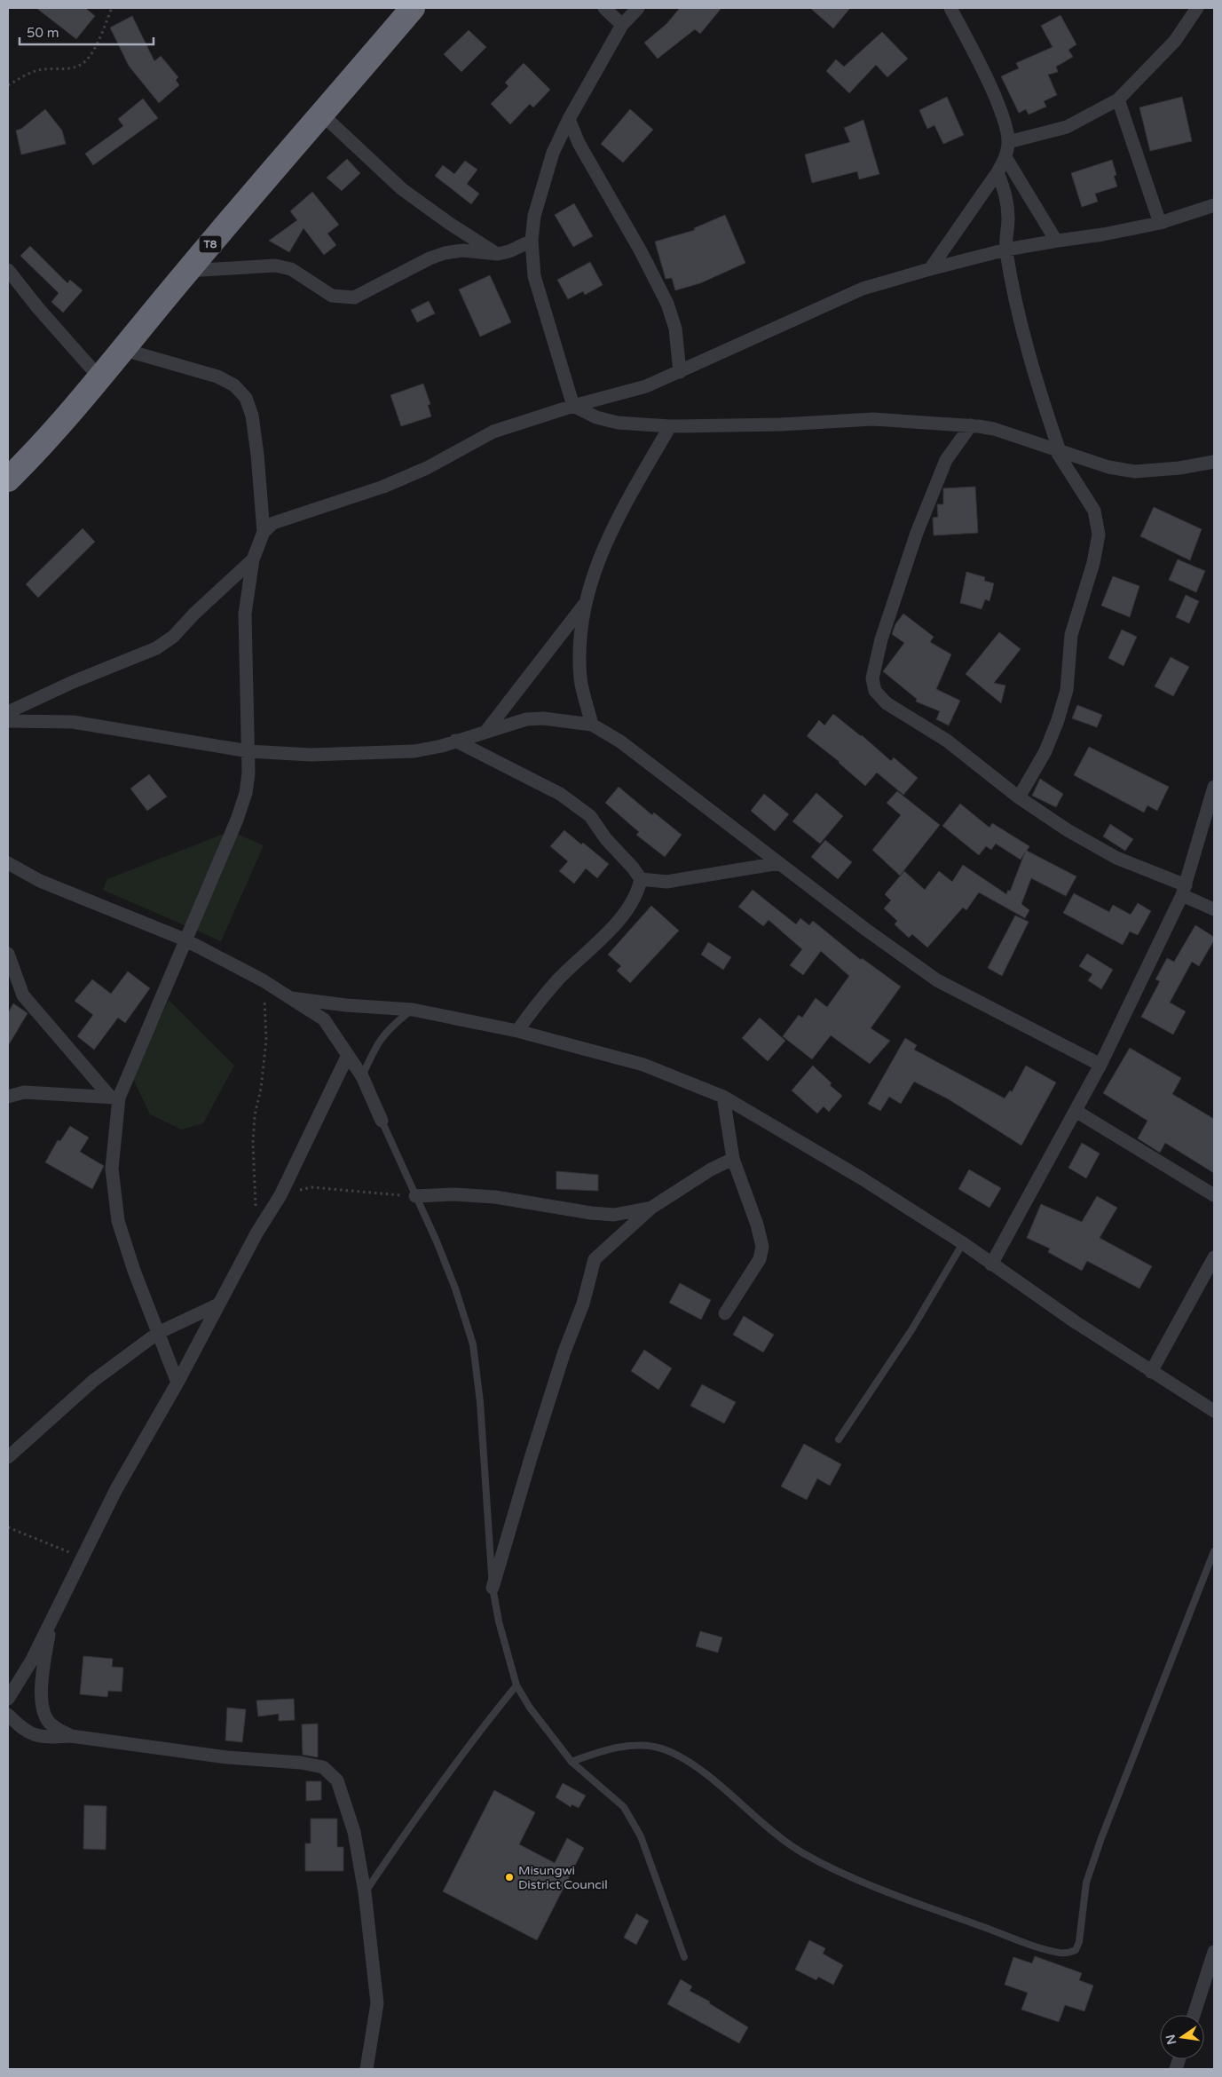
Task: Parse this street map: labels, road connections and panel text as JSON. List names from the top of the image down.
{
  "streets": {
    "highway": ["T8"]
  },
  "places": ["Misungwi District Council"],
  "scale_bar": "50 m",
  "north": "left"
}
